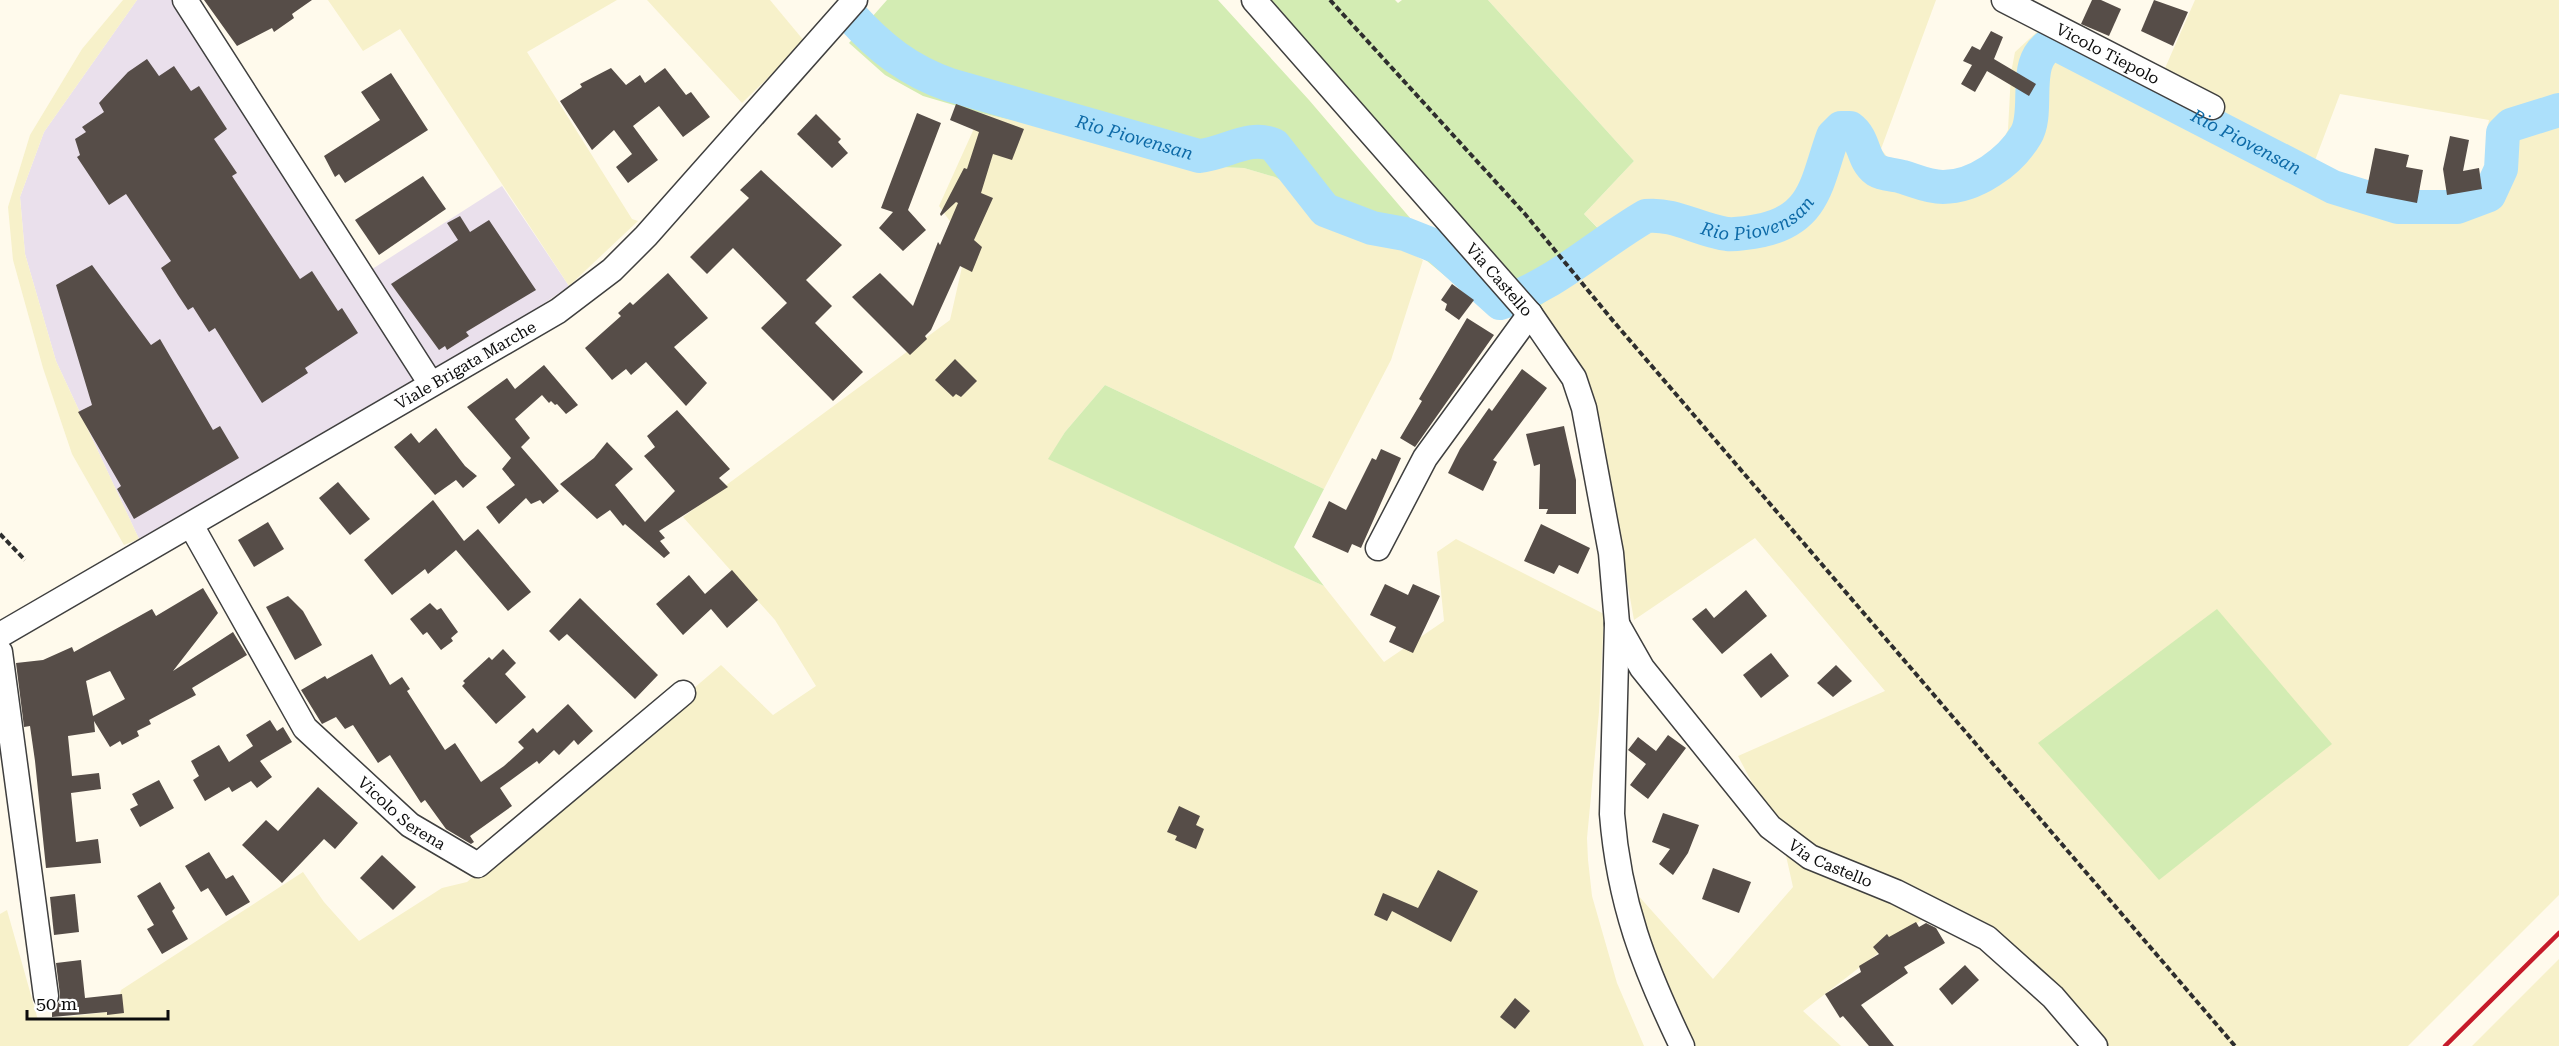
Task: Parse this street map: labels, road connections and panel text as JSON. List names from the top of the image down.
{
  "streets": {
    "street": [
      "Vicolo Tiepolo",
      "Via Castello",
      "Viale Brigata Marche",
      "Vicolo Serena"
    ]
  },
  "crossings": [
    ["Viale Brigata Marche", "Vicolo Serena"]
  ],
  "water": ["Rio Piovensan"],
  "scale_bar": "50 m"
}
